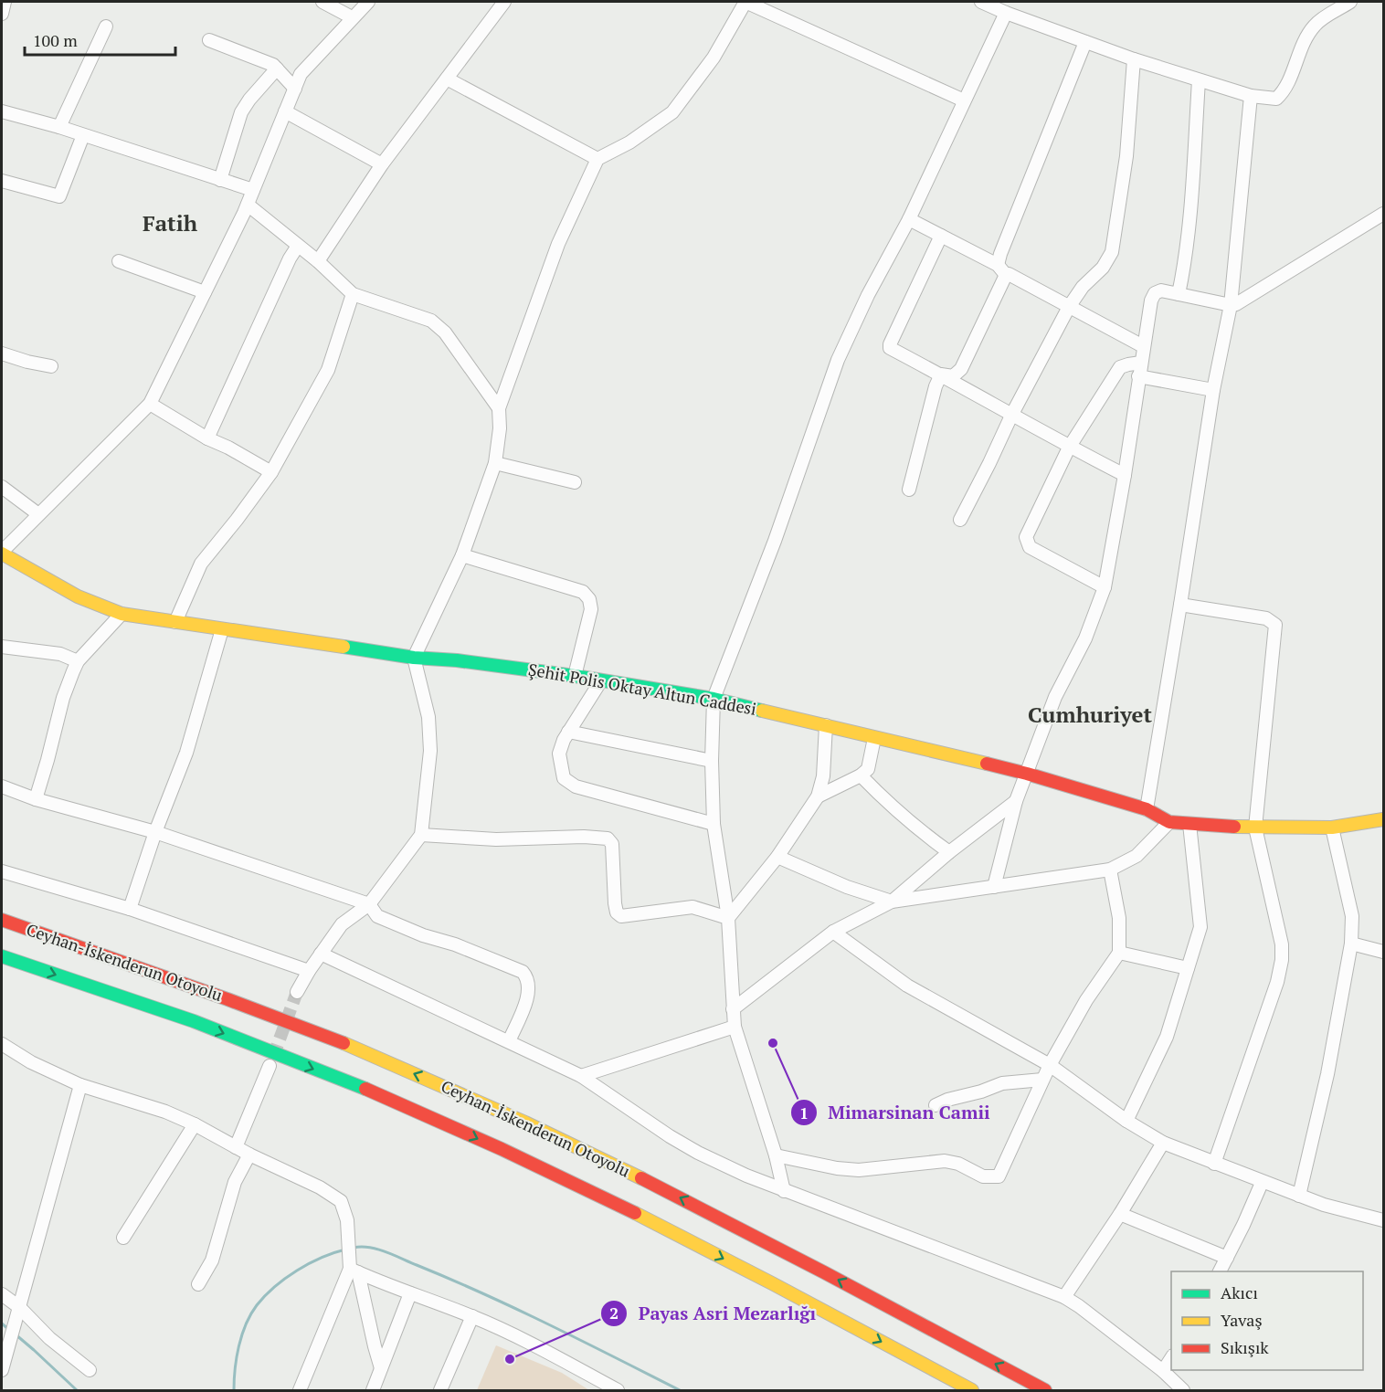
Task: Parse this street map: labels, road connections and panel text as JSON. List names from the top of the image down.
{
  "streets": {
    "main road": ["Şehit Polis Oktay Altun Caddesi", "Ceyhan-İskenderun Otoyolu"]
  },
  "districts": ["Fatih", "Cumhuriyet"],
  "places": ["Mimarsinan Camii", "Payas Asri Mezarlığı"],
  "legend": ["Akıcı", "Yavaş", "Sıkışık"],
  "scale_bar": "100 m"
}
